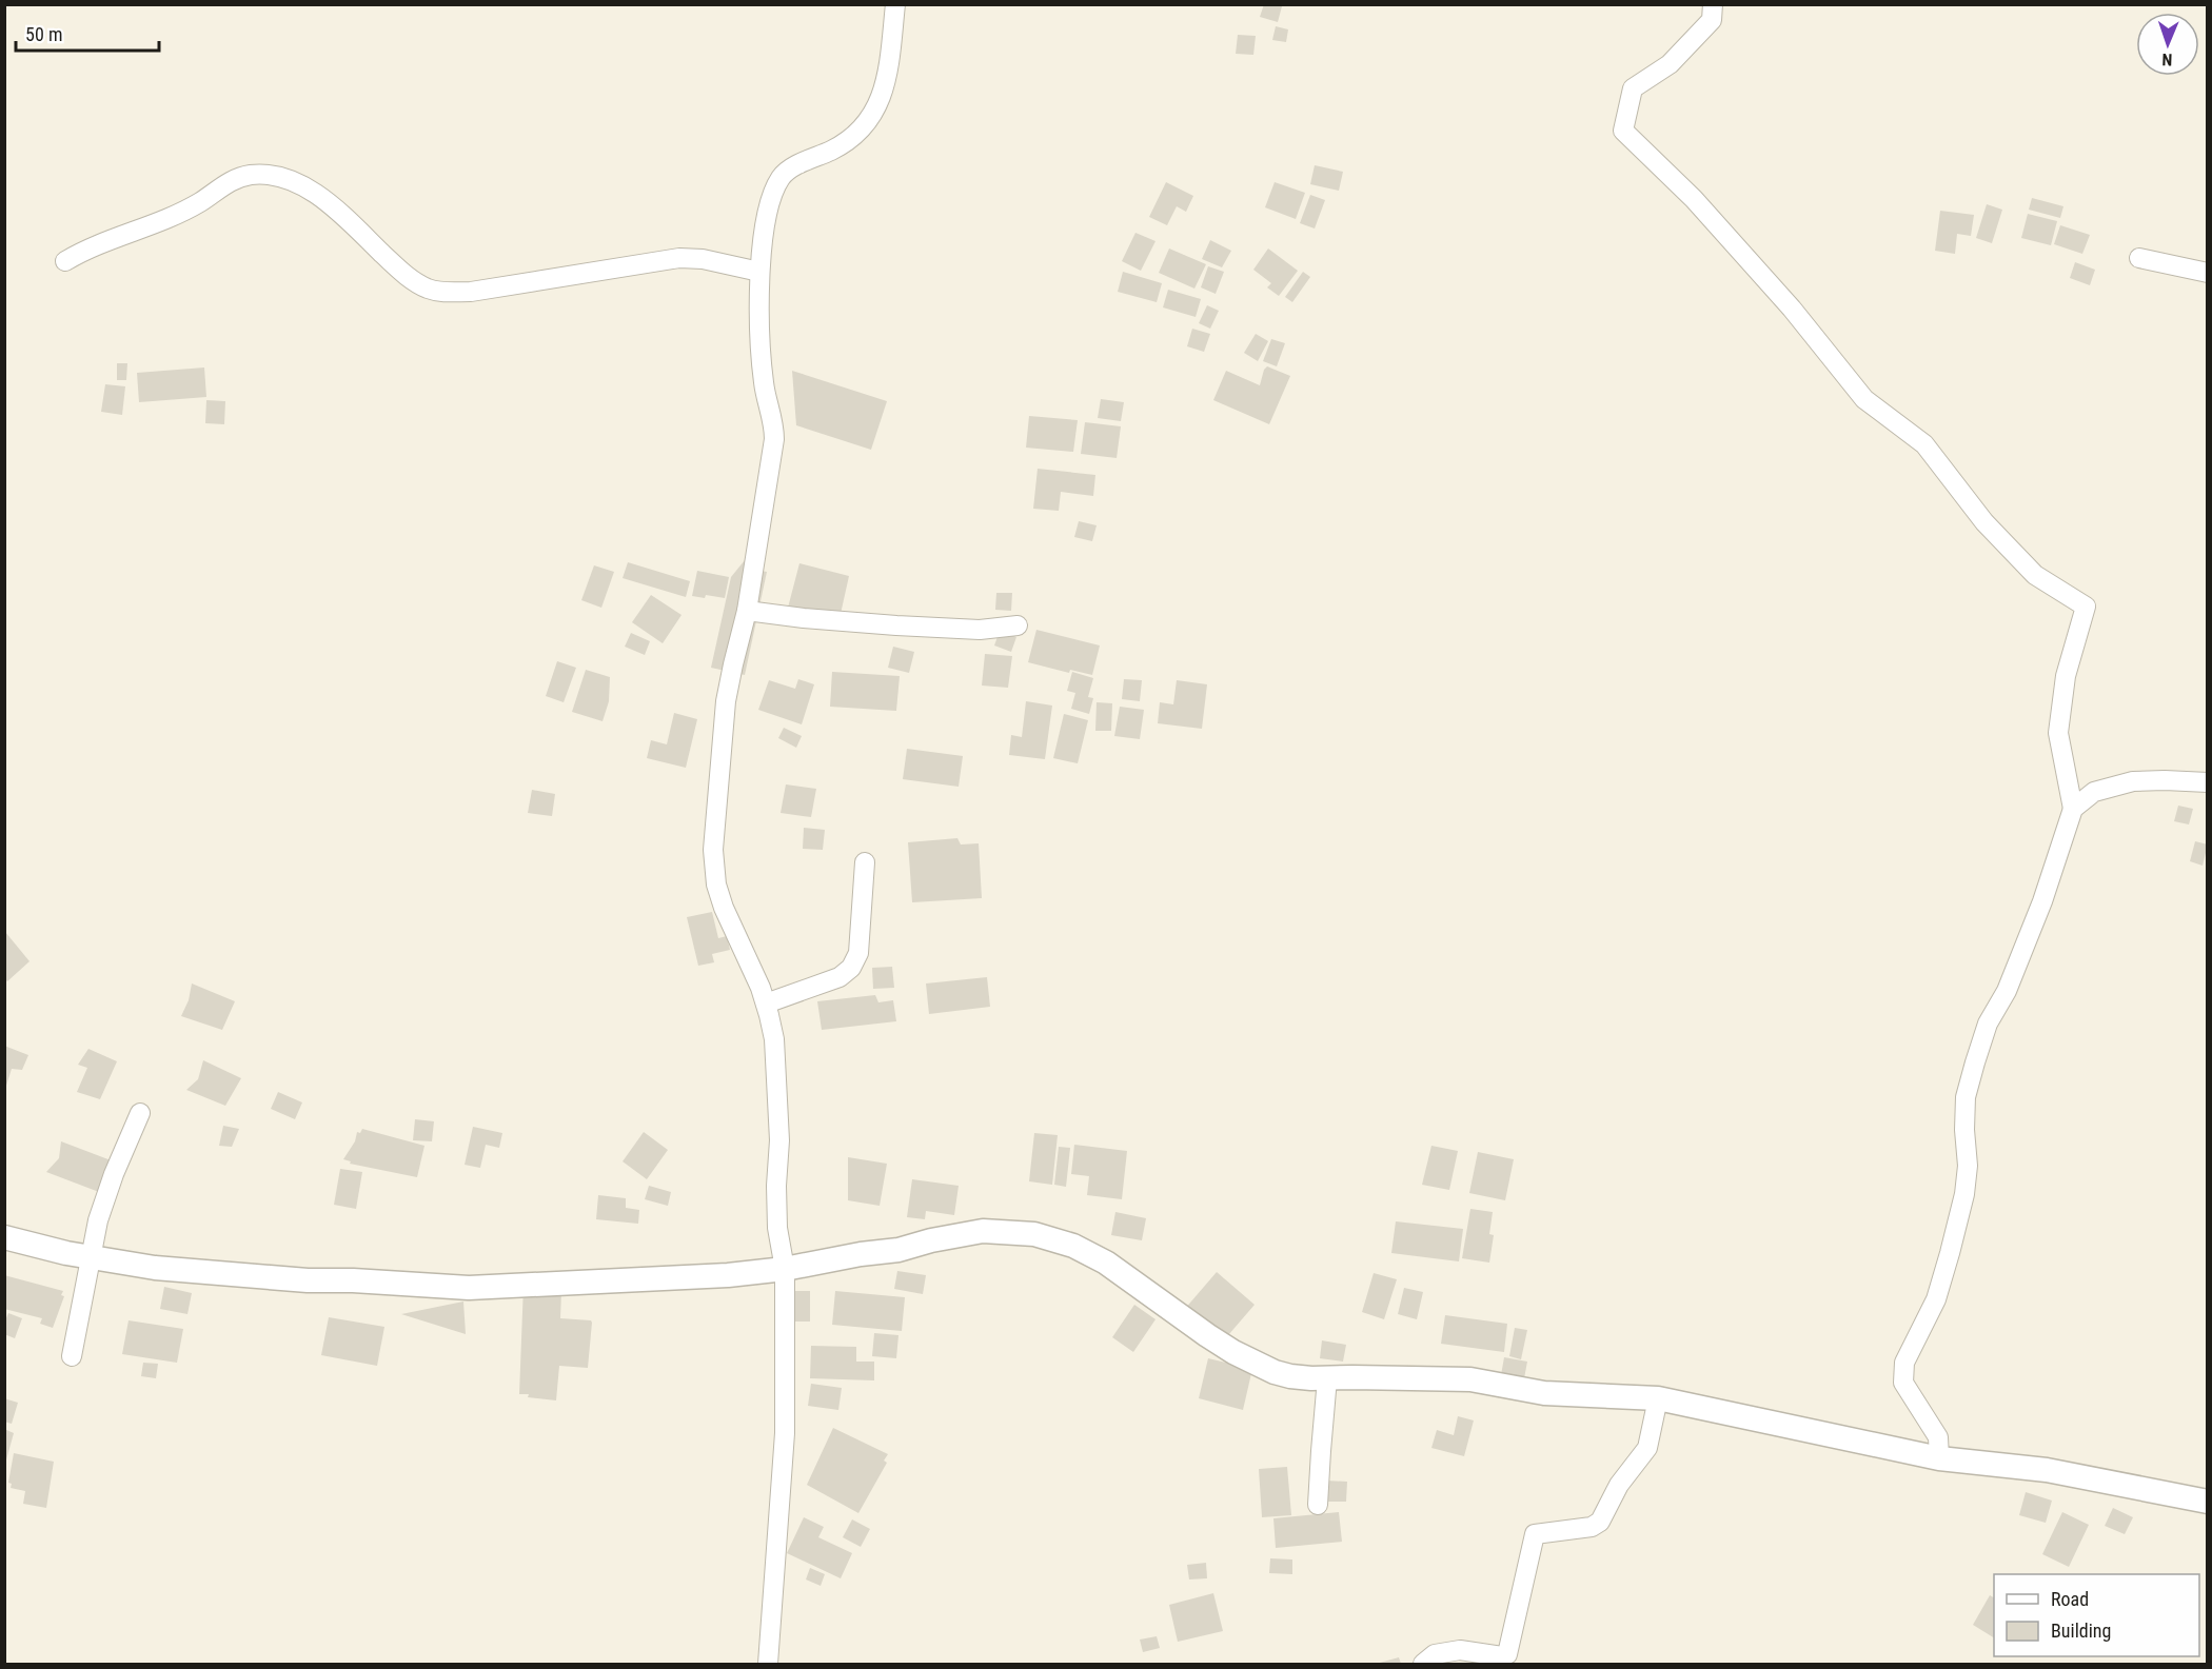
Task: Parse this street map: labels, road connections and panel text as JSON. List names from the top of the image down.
{
  "legend": ["Road", "Building"],
  "scale_bar": "50 m",
  "north": "bottom"
}
